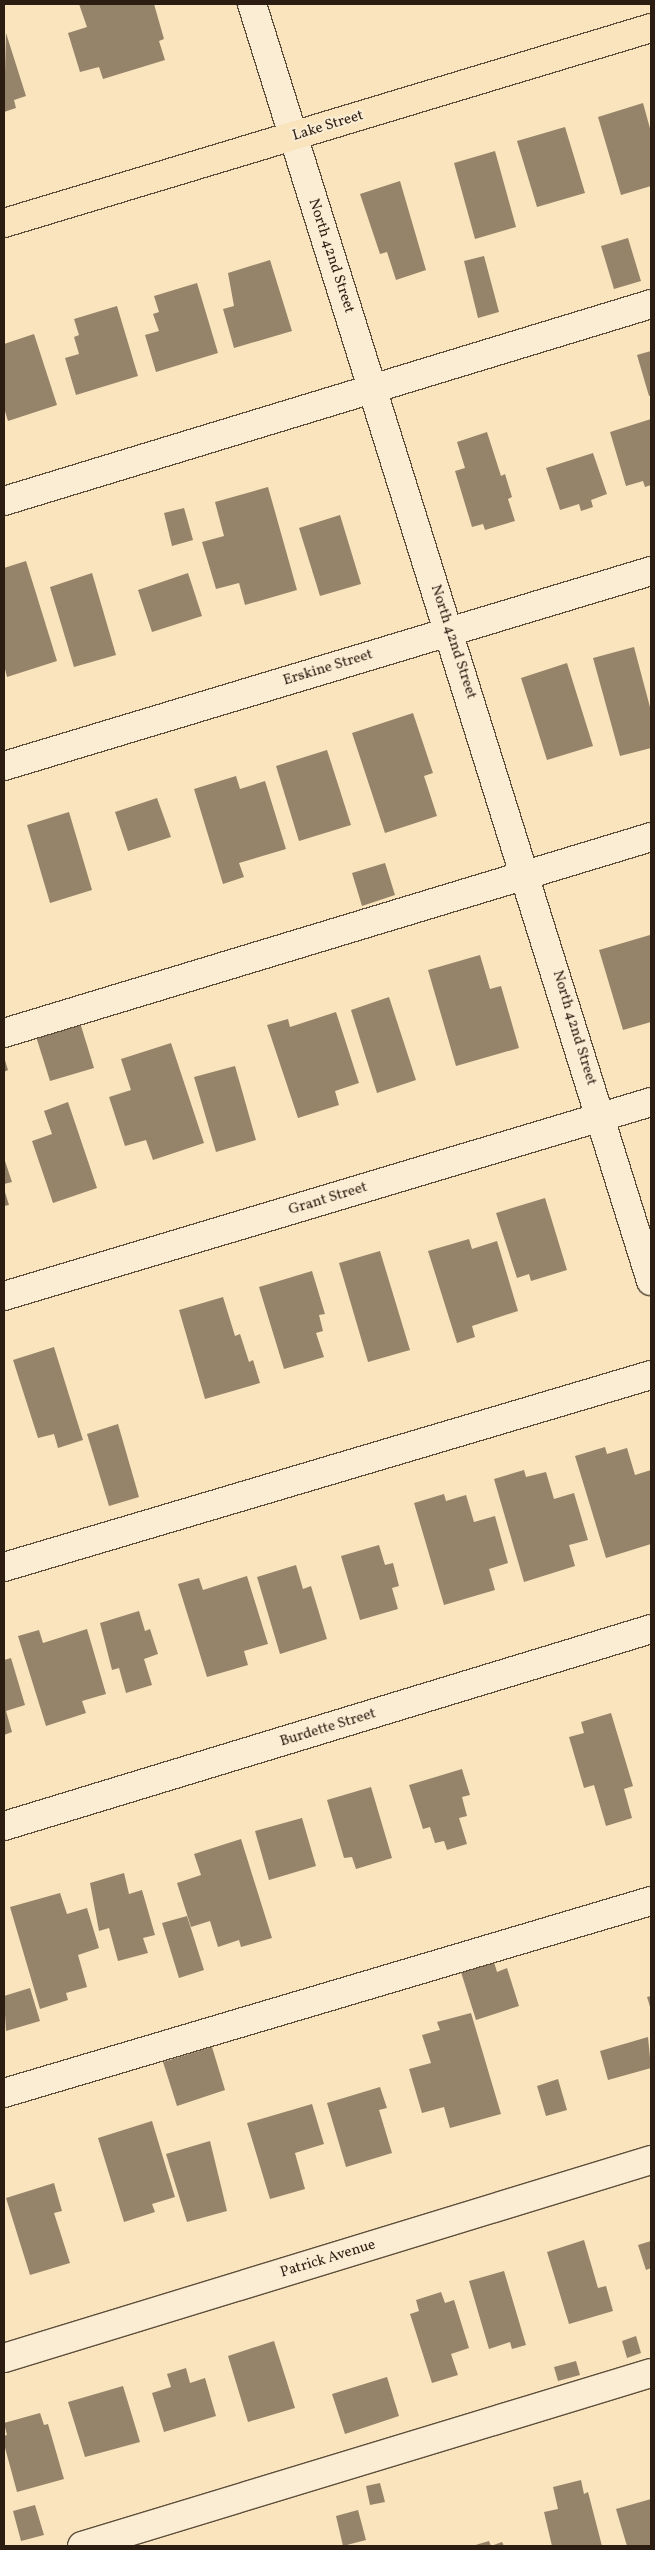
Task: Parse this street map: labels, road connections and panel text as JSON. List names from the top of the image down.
{
  "streets": {
    "main road": ["Lake Street"],
    "street": [
      "North 42nd Street",
      "Erskine Street",
      "Grant Street",
      "Burdette Street",
      "Patrick Avenue"
    ]
  },
  "crossings": [
    ["Lake Street", "North 42nd Street"],
    ["North 42nd Street", "Erskine Street"],
    ["North 42nd Street", "Grant Street"]
  ]
}
